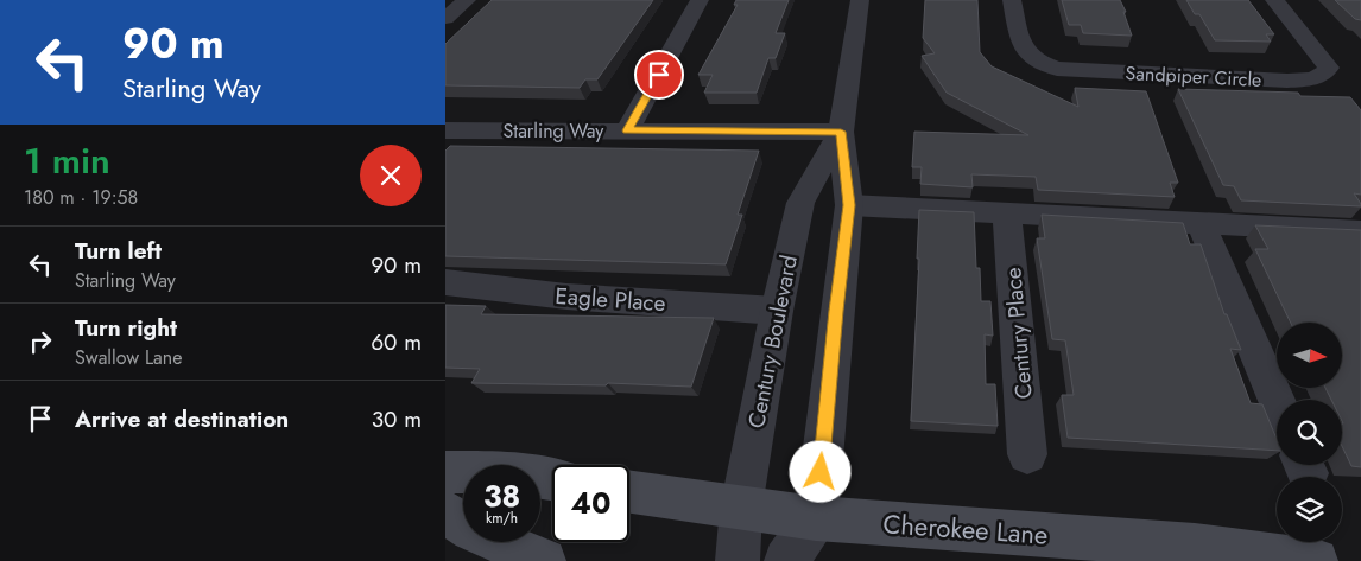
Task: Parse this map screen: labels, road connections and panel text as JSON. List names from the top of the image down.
{
  "streets": {
    "main road": ["Cherokee Lane"],
    "street": [
      "Sandpiper Circle",
      "Starling Way",
      "Eagle Place",
      "Century Place",
      "Century Boulevard"
    ]
  },
  "crossings": [
    ["Starling Way", "Century Boulevard"],
    ["Eagle Place", "Century Boulevard"],
    ["Century Boulevard", "Cherokee Lane"]
  ],
  "north": "right",
  "page": {
    "turn": ["90 m", "Starling Way"],
    "heading": ["1 min", "180 m · 19:58"],
    "list": [
      {
        "name": "Turn left",
        "note": "Starling Way",
        "value": "90 m"
      },
      {
        "name": "Turn right",
        "note": "Swallow Lane",
        "value": "60 m"
      },
      {
        "name": "Arrive at destination",
        "value": "30 m"
      }
    ],
    "speed": "38 km/h",
    "limit": "40"
  }
}
